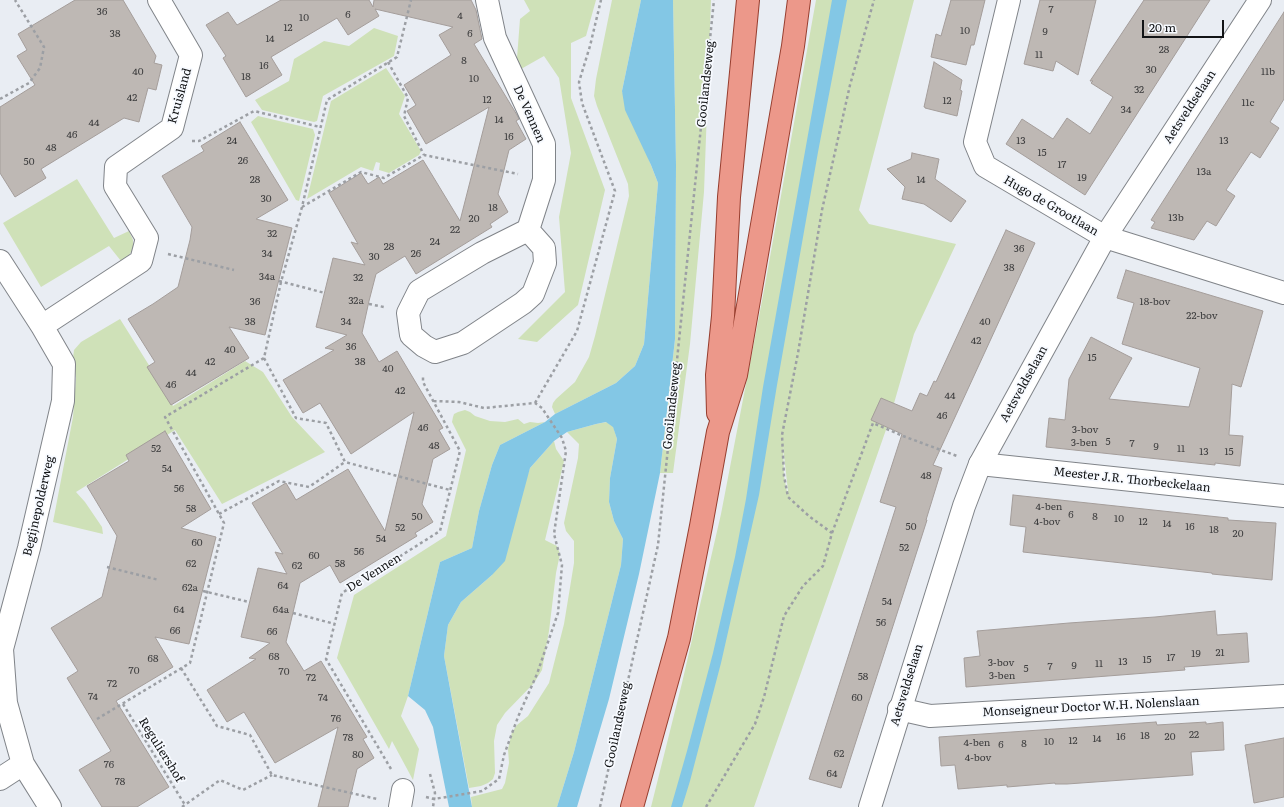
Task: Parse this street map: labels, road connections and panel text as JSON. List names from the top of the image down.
{
  "streets": {
    "street": [
      "Kruisland",
      "Aetsveldselaan",
      "De Vennen",
      "Hugo de Grootlaan",
      "Meester J.R. Thorbeckelaan",
      "Begijnepolderweg",
      "Monseigneur Doctor W.H. Nolenslaan"
    ],
    "path": ["Gooilandseweg", "Reguliershof"]
  },
  "crossings": [
    ["Aetsveldselaan", "Hugo de Grootlaan"],
    ["Aetsveldselaan", "Meester J.R. Thorbeckelaan"],
    ["Aetsveldselaan", "Monseigneur Doctor W.H. Nolenslaan"]
  ],
  "house_numbers": [
    "7",
    "36",
    "6",
    "4",
    "10",
    "12",
    "10",
    "9",
    "38",
    "6",
    "14",
    "28",
    "11",
    "8",
    "16",
    "30",
    "40",
    "11b",
    "18",
    "10",
    "32",
    "42",
    "12",
    "12",
    "11c",
    "34",
    "14",
    "44",
    "46",
    "16",
    "24",
    "13",
    "13",
    "48",
    "15",
    "26",
    "50",
    "17",
    "13a",
    "19",
    "28",
    "14",
    "30",
    "18",
    "13b",
    "20",
    "22",
    "32",
    "24",
    "28",
    "36",
    "34",
    "26",
    "30",
    "38",
    "34a",
    "32",
    "32a",
    "36",
    "18-bov",
    "22-bov",
    "38",
    "34",
    "40",
    "42",
    "36",
    "40",
    "15",
    "42",
    "38",
    "40",
    "44",
    "46",
    "42",
    "44",
    "46",
    "46",
    "3-bov",
    "5",
    "3-ben",
    "7",
    "48",
    "9",
    "52",
    "11",
    "13",
    "15",
    "54",
    "48",
    "56",
    "4-ben",
    "58",
    "6",
    "50",
    "8",
    "10",
    "4-bov",
    "12",
    "14",
    "50",
    "16",
    "52",
    "18",
    "20",
    "54",
    "60",
    "52",
    "56",
    "60",
    "62",
    "58",
    "62",
    "64",
    "62a",
    "54",
    "64",
    "64a",
    "56",
    "66",
    "66",
    "21",
    "19",
    "68",
    "17",
    "68",
    "15",
    "13",
    "3-bov",
    "11",
    "9",
    "7",
    "5",
    "70",
    "70",
    "3-ben",
    "58",
    "72",
    "72",
    "74",
    "74",
    "60",
    "76",
    "22",
    "18",
    "16",
    "20",
    "78",
    "14",
    "12",
    "10",
    "4-ben",
    "8",
    "6",
    "62",
    "80",
    "4-bov",
    "76",
    "64",
    "78"
  ],
  "scale_bar": "20 m"
}
